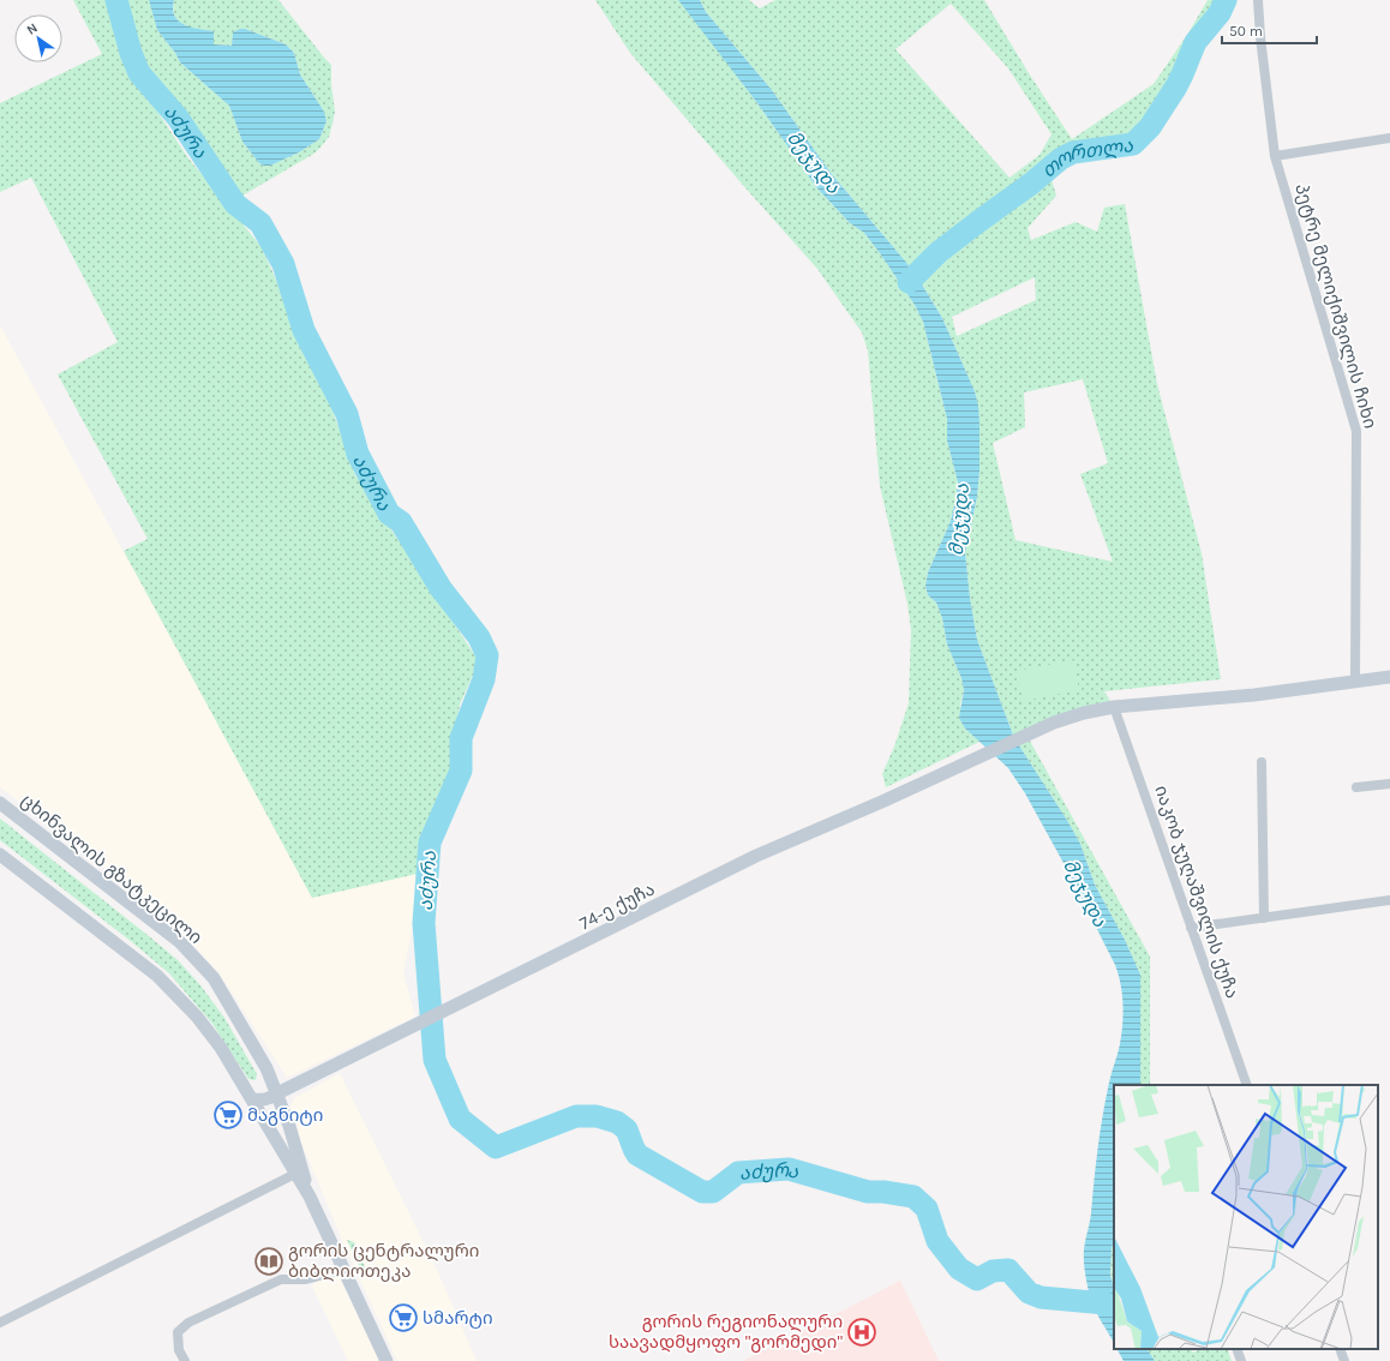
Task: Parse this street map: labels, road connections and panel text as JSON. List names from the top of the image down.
{
  "streets": {
    "main road": ["ცხინვალის გზატკეცილი", "74-ე ქუჩა"],
    "street": ["პეტრე მელიქიშვილის ჩიხი", "იაკობ ჯუღაშვილის ქუჩა"]
  },
  "crossings": [
    ["ცხინვალის გზატკეცილი", "74-ე ქუჩა"],
    ["იაკობ ჯუღაშვილის ქუჩა", "74-ე ქუჩა"]
  ],
  "water": ["აძურა", "თორთლა", "მეჯუდა"],
  "places": {
    "supermarket": ["მაგნიტი", "სმარტი"],
    "library": ["გორის ცენტრალური ბიბლიოთეკა"],
    "hospital": ["გორის რეგიონალური საავადმყოფო \"გორმედი\""]
  },
  "scale_bar": "50 m",
  "north": "top left"
}
